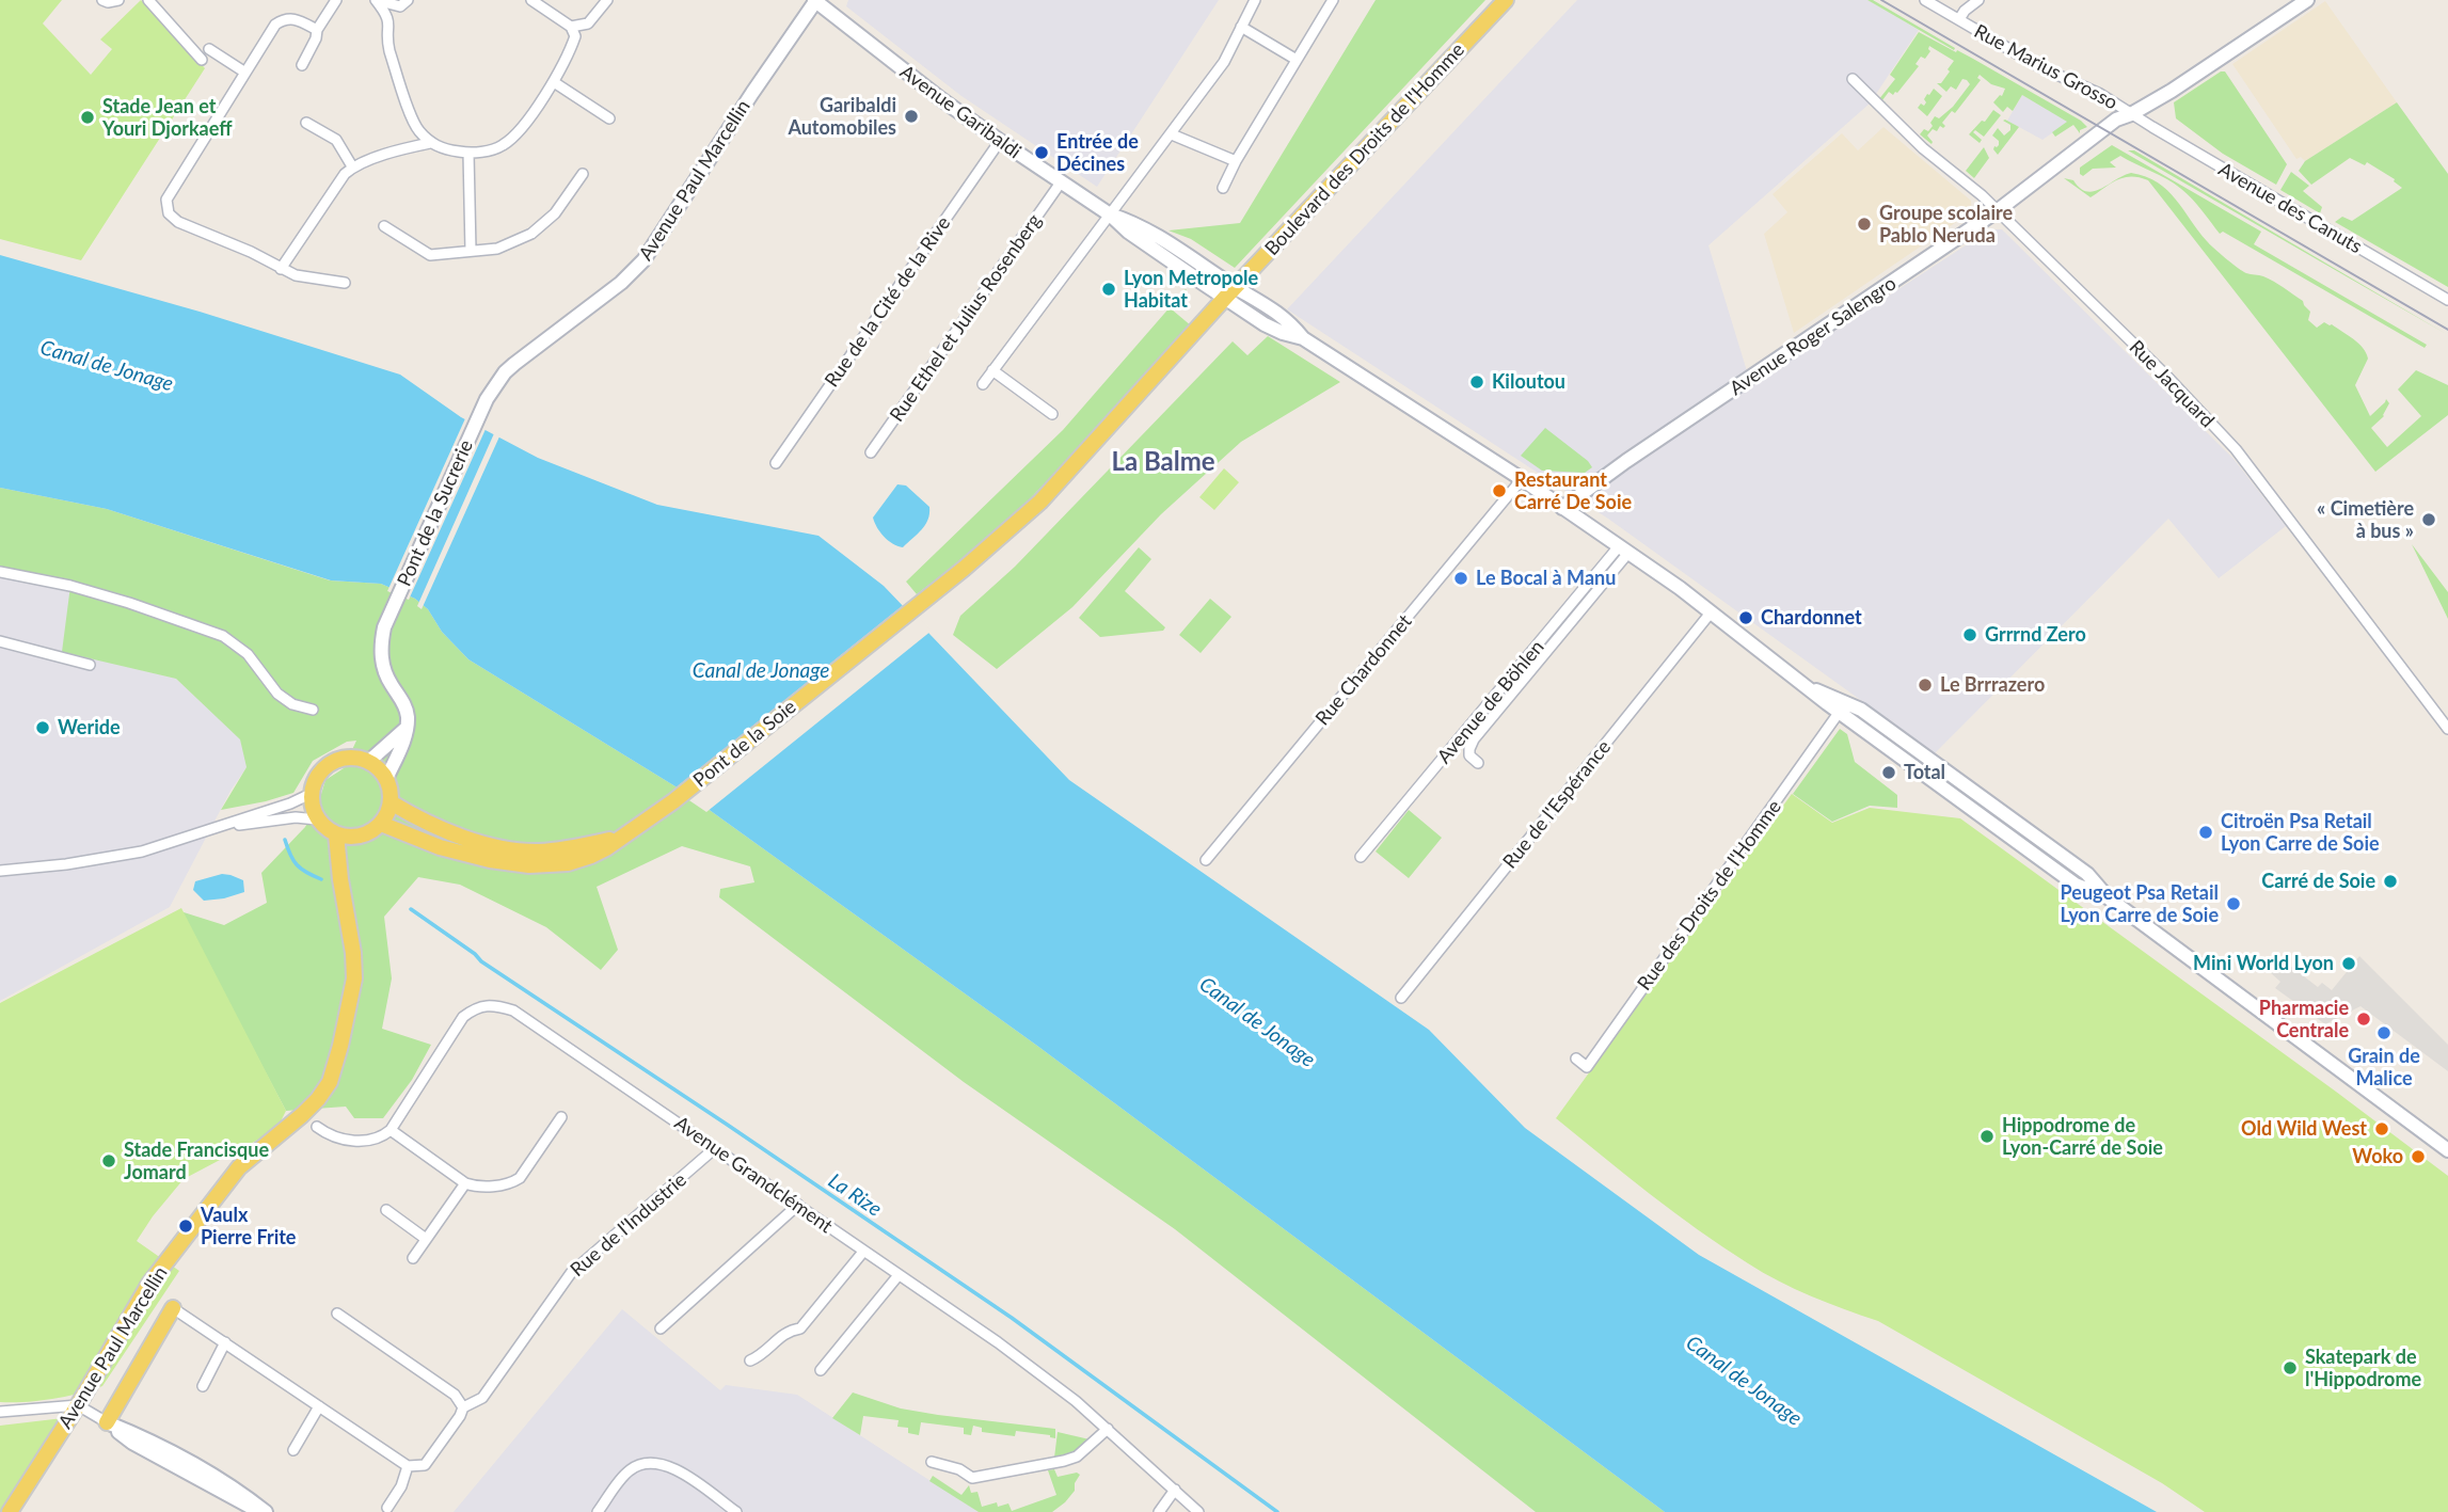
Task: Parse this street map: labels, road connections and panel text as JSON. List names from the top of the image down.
{
  "streets": {
    "main road": [
      "Avenue Garibaldi",
      "Boulevard des Droits de l'Homme",
      "Avenue Paul Marcellin",
      "Avenue Roger Salengro",
      "Pont de la Sucrerie",
      "Pont de la Soie"
    ],
    "street": [
      "Rue Marius Grosso",
      "Avenue des Canuts",
      "Rue de la Cité de la Rive",
      "Rue Ethel et Julius Rosenberg",
      "Rue Jacquard",
      "Rue Chardonnet",
      "Avenue de Böhlen",
      "Rue de l'Espérance",
      "Rue des Droits de l'Homme",
      "Avenue Grandclément",
      "Rue de l'Industrie"
    ]
  },
  "crossings": [
    ["Rue Marius Grosso", "Avenue des Canuts"],
    ["Rue Marius Grosso", "Avenue Roger Salengro"],
    ["Avenue Garibaldi", "Boulevard des Droits de l'Homme"],
    ["Avenue Garibaldi", "Avenue Paul Marcellin"],
    ["Avenue Garibaldi", "Rue de la Cité de la Rive"],
    ["Avenue Garibaldi", "Rue Ethel et Julius Rosenberg"],
    ["Avenue Garibaldi", "Avenue Roger Salengro"],
    ["Avenue Garibaldi", "Rue Chardonnet"],
    ["Boulevard des Droits de l'Homme", "Pont de la Soie"],
    ["Avenue Paul Marcellin", "Pont de la Sucrerie"],
    ["Avenue Paul Marcellin", "Pont de la Soie"],
    ["Avenue des Canuts", "Avenue Roger Salengro"],
    ["Avenue Roger Salengro", "Rue Jacquard"],
    ["Avenue Grandclément", "Rue de l'Industrie"]
  ],
  "districts": ["La Balme"],
  "water": ["Canal de Jonage", "La Rize"],
  "places": [
    "Garibaldi Automobiles",
    "Stade Jean et Youri Djorkaeff",
    "Entrée de Décines",
    "Groupe scolaire Pablo Neruda",
    "Lyon Metropole Habitat",
    "Kiloutou",
    "Restaurant Carré De Soie",
    "« Cimetière à bus »",
    "Le Bocal à Manu",
    "Chardonnet",
    "Grrrnd Zero",
    "Le Brrrazero",
    "Weride",
    "Total",
    "Citroën Psa Retail Lyon Carre de Soie",
    "Carré de Soie",
    "Peugeot Psa Retail Lyon Carre de Soie",
    "Mini World Lyon",
    "Pharmacie Centrale",
    "Grain de Malice",
    "Old Wild West",
    "Hippodrome de Lyon-Carré de Soie",
    "Woko",
    "Stade Francisque Jomard",
    "Vaulx Pierre Frite",
    "Skatepark de l'Hippodrome"
  ]
}
